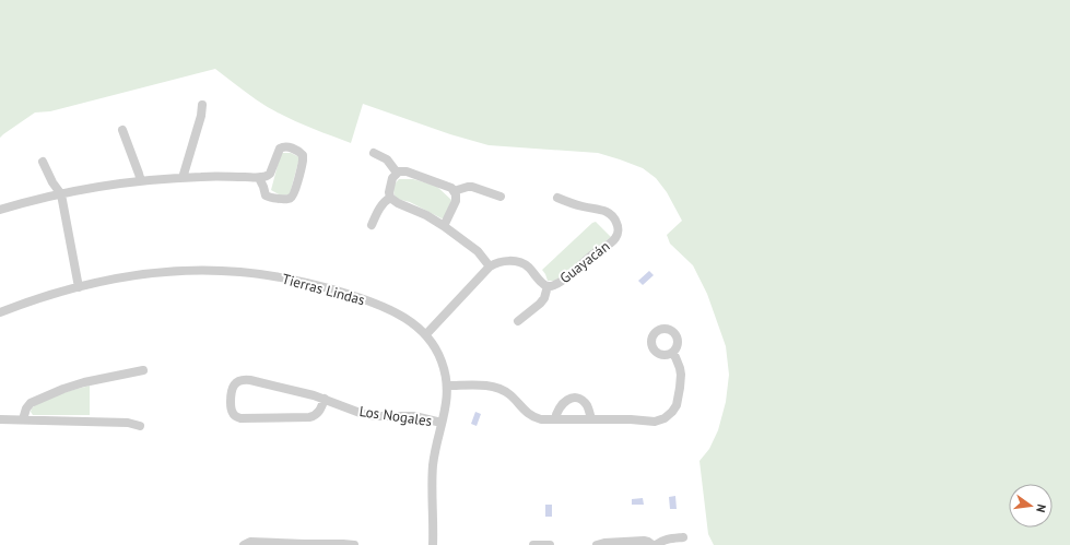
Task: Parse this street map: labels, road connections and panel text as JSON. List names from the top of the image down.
{
  "streets": {
    "street": ["Guayacán", "Tierras Lindas", "Los Nogales"]
  },
  "crossings": [
    ["Tierras Lindas", "Los Nogales"]
  ],
  "north": "right"
}
